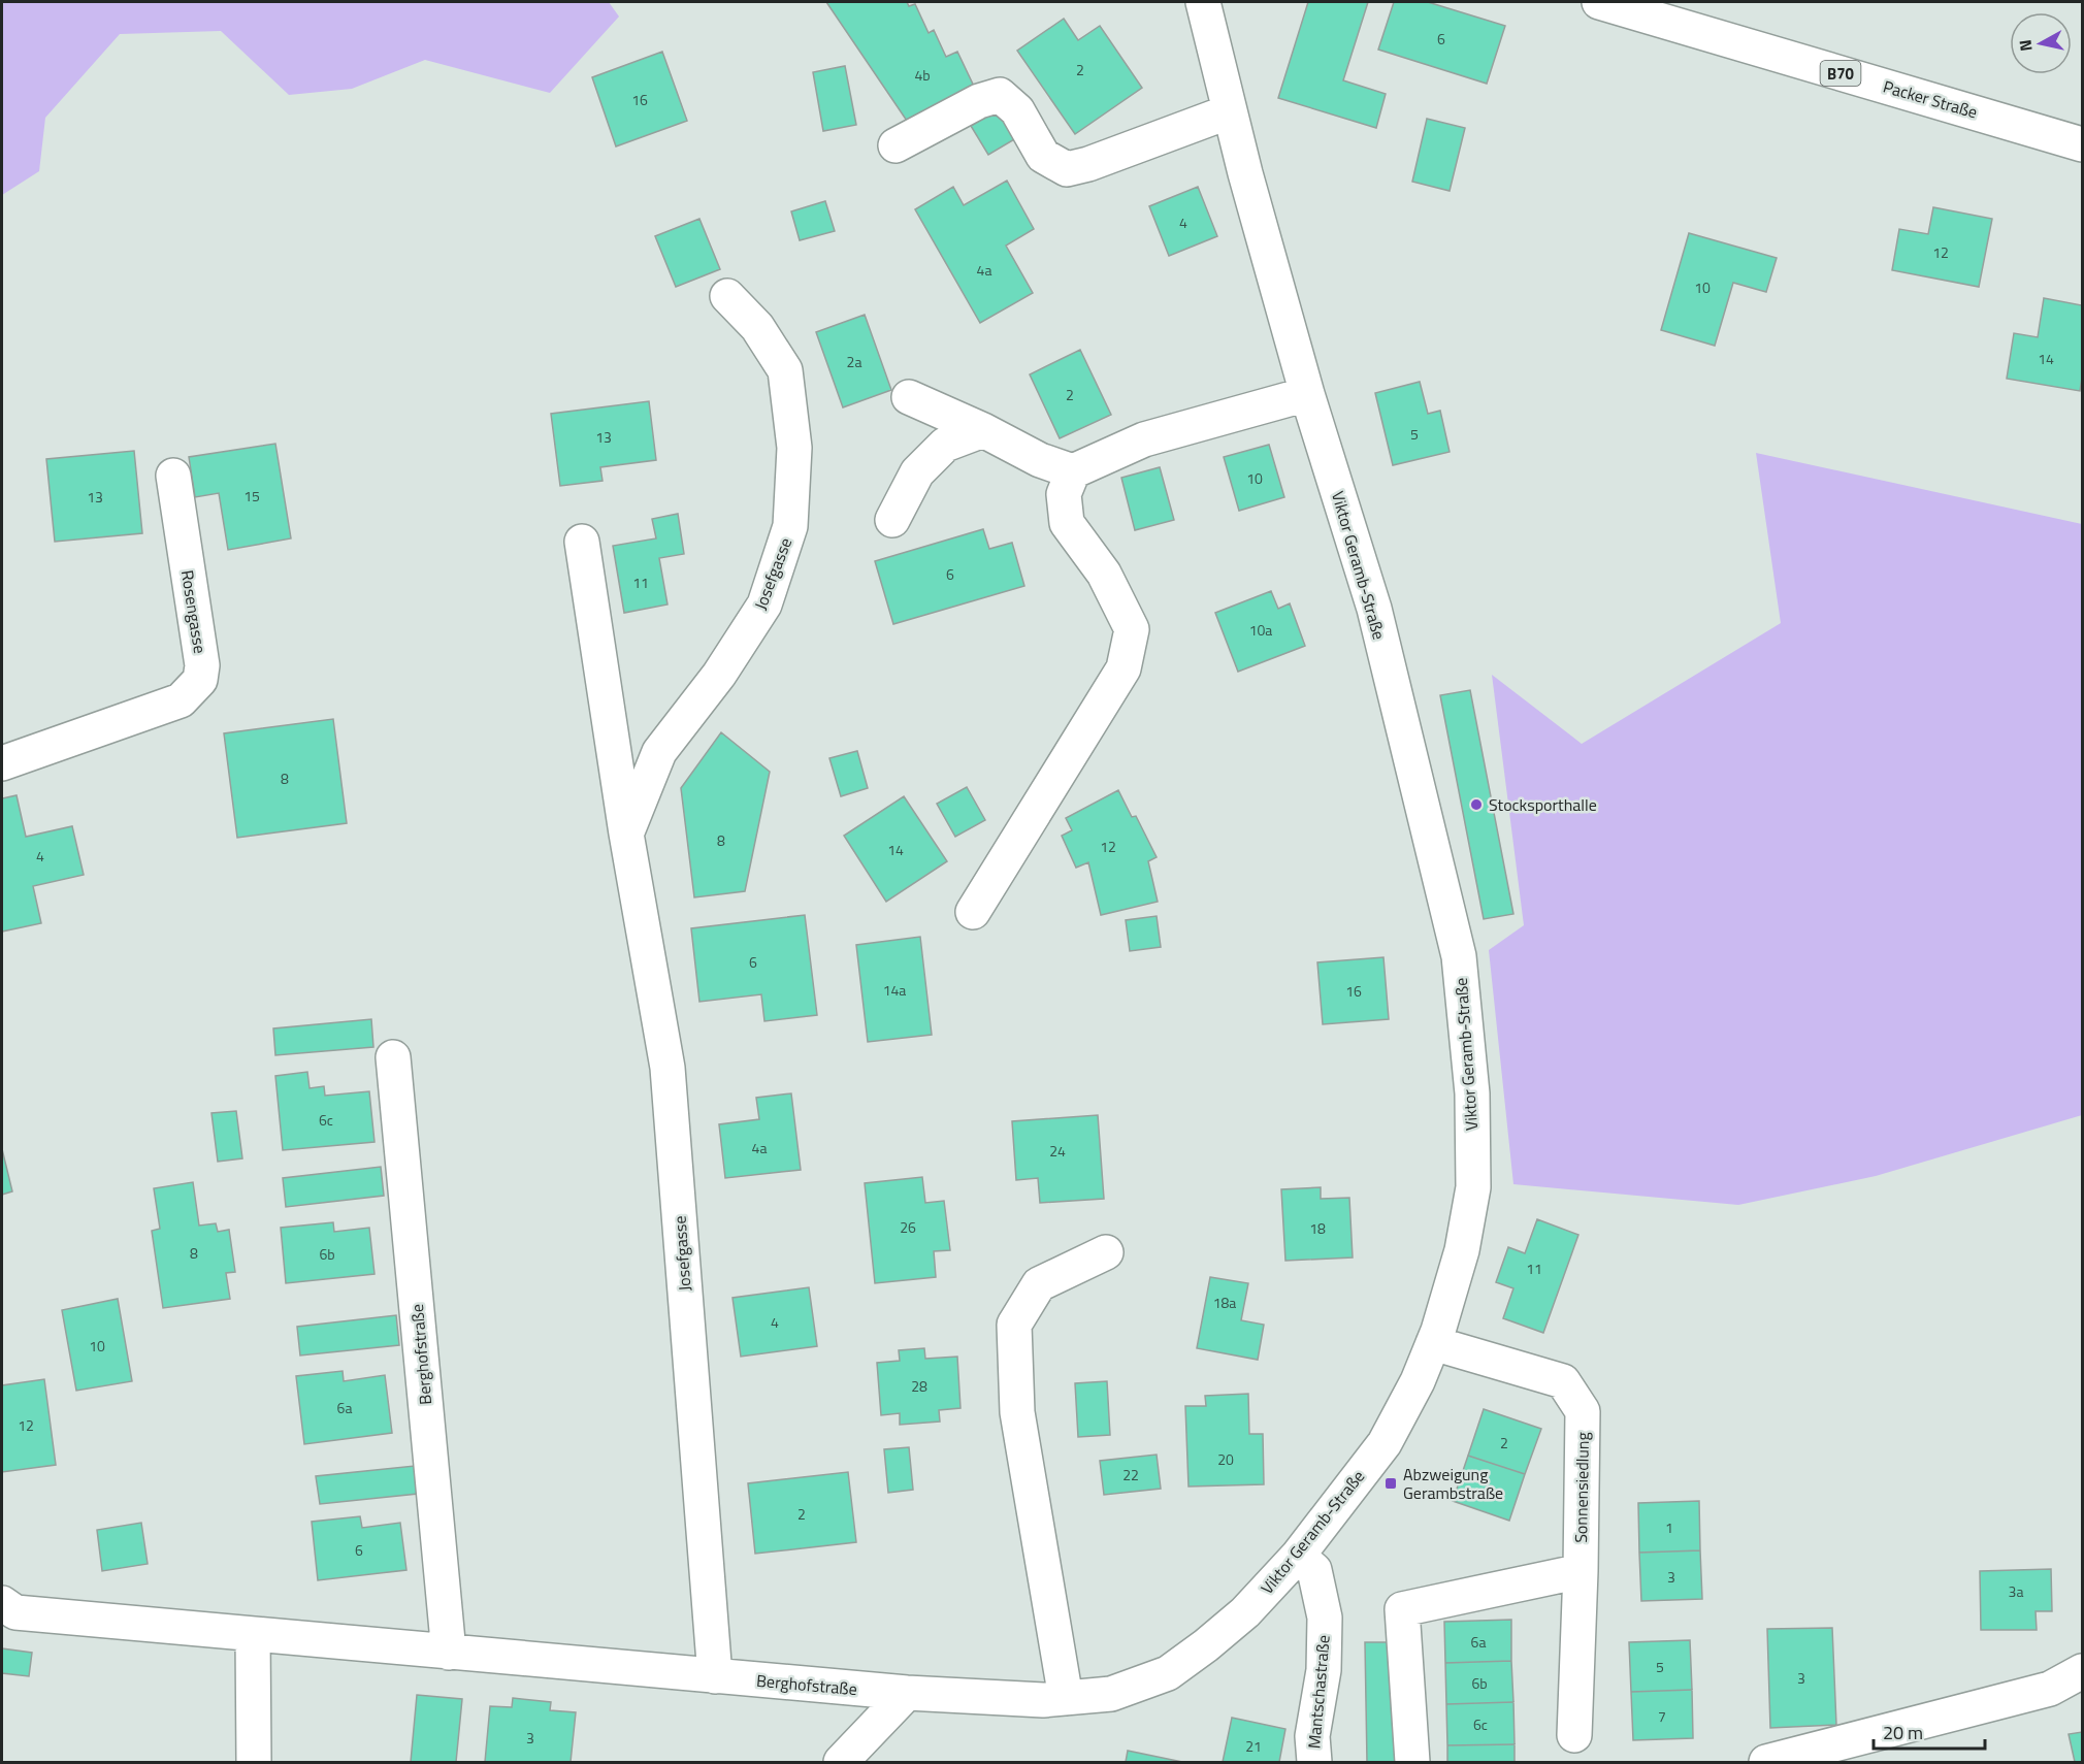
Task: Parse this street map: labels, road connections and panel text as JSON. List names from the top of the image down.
{
  "streets": {
    "street": [
      "B70",
      "Packer Straße",
      "Viktor Geramb-Straße",
      "Josefgasse",
      "Rosengasse",
      "Berghofstraße",
      "Sonnensiedlung",
      "Mantschastraße"
    ]
  },
  "crossings": [
    ["Viktor Geramb-Straße", "Berghofstraße"],
    ["Viktor Geramb-Straße", "Sonnensiedlung"],
    ["Viktor Geramb-Straße", "Mantschastraße"],
    ["Josefgasse", "Berghofstraße"]
  ],
  "places": {
    "other": ["Stocksporthalle"],
    "transit": ["Abzweigung Gerambstraße"]
  },
  "house_numbers": [
    "6",
    "2",
    "4b",
    "16",
    "4",
    "12",
    "4a",
    "10",
    "14",
    "2a",
    "2",
    "5",
    "13",
    "10",
    "15",
    "13",
    "6",
    "11",
    "10a",
    "8",
    "8",
    "12",
    "14",
    "4",
    "6",
    "14a",
    "16",
    "6c",
    "4a",
    "24",
    "26",
    "18",
    "8",
    "6b",
    "11",
    "18a",
    "4",
    "10",
    "28",
    "6a",
    "12",
    "2",
    "20",
    "22",
    "2",
    "1",
    "6",
    "3",
    "3a",
    "6a",
    "5",
    "3",
    "6b",
    "7",
    "6c",
    "3",
    "21"
  ],
  "scale_bar": "20 m",
  "north": "left"
}
